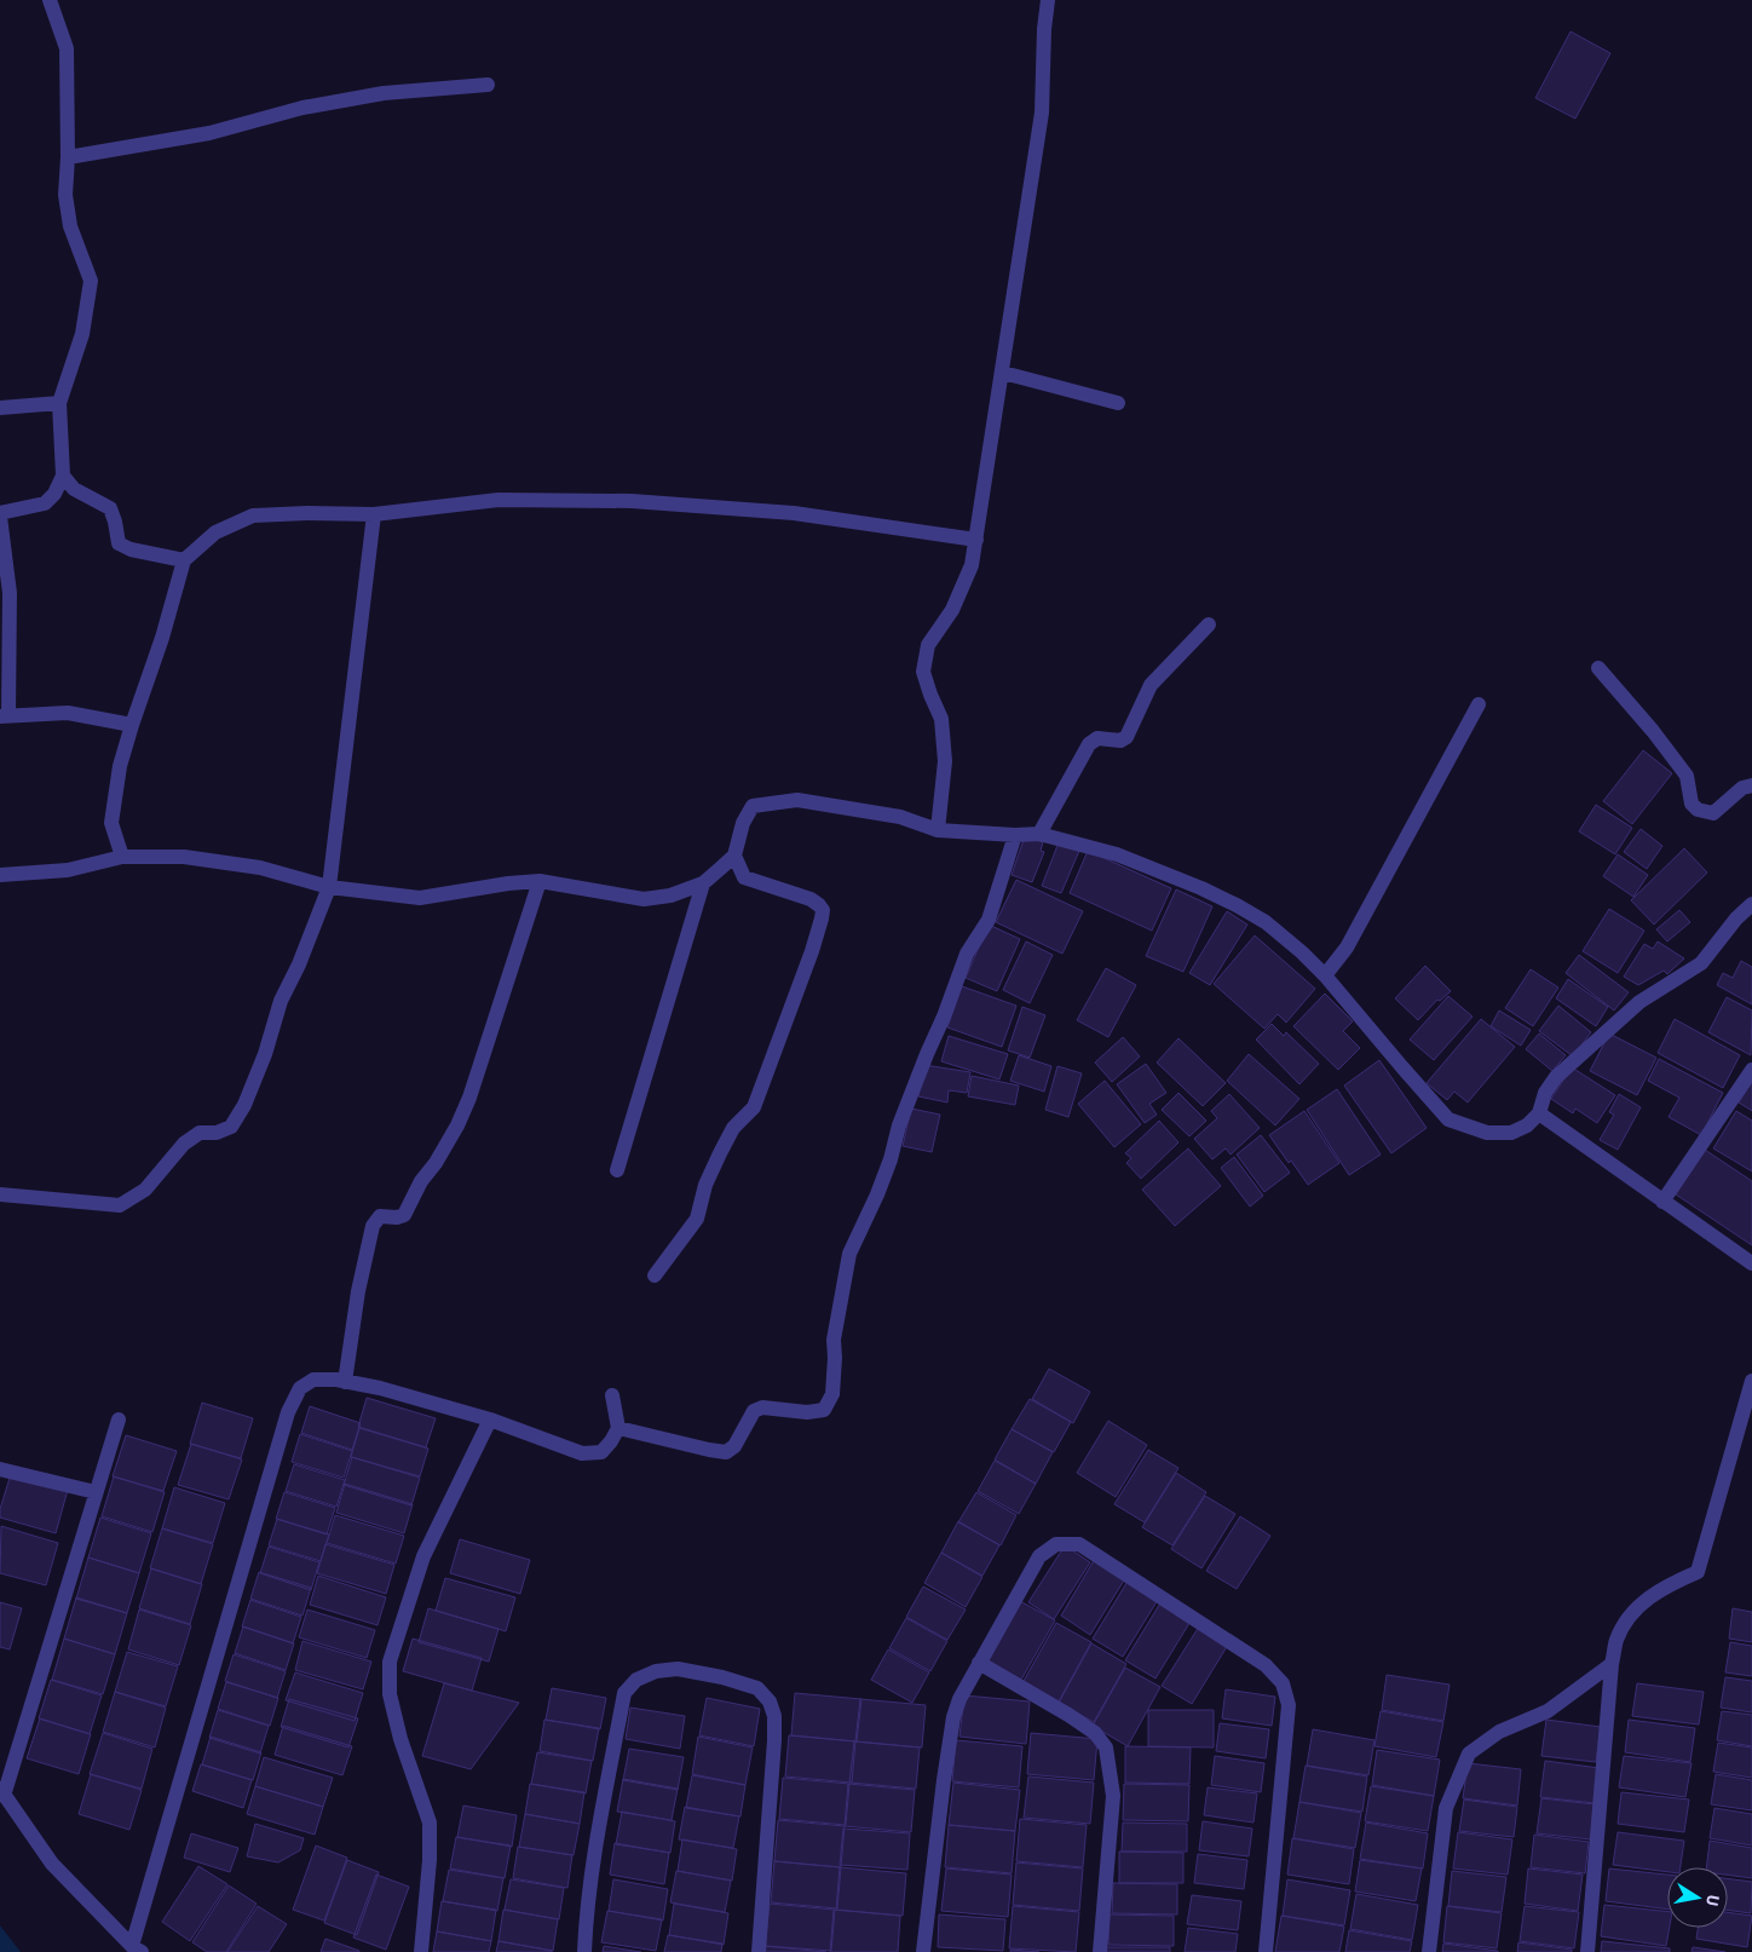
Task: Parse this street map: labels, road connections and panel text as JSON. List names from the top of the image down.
{
  "north": "right"
}
